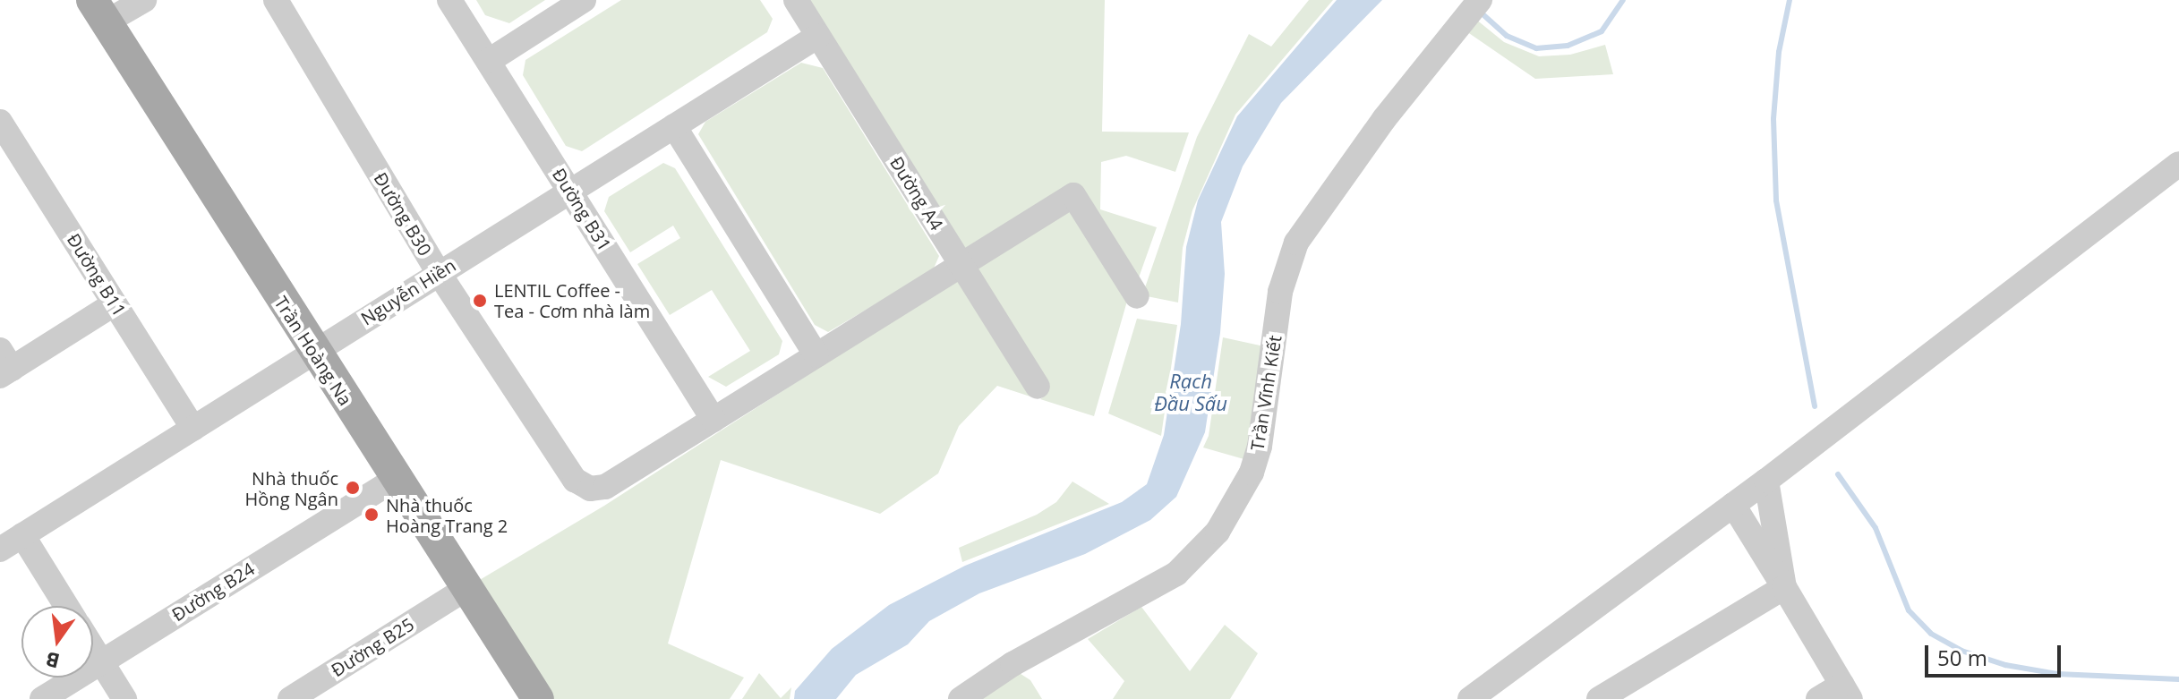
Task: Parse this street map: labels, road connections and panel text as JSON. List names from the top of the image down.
{
  "streets": {
    "main road": ["Trần Hoàng Na"],
    "street": [
      "Đường A4",
      "Đường B31",
      "Đường B30",
      "Đường B11",
      "Nguyễn Hiền",
      "Trần Vĩnh Kiết",
      "Đường B24",
      "Đường B25"
    ]
  },
  "crossings": [
    ["Đường A4", "Nguyễn Hiền"],
    ["Đường B31", "Đường B30"],
    ["Đường B31", "Nguyễn Hiền"],
    ["Đường B30", "Nguyễn Hiền"],
    ["Đường B11", "Nguyễn Hiền"],
    ["Nguyễn Hiền", "Trần Hoàng Na"],
    ["Trần Hoàng Na", "Đường B24"],
    ["Trần Hoàng Na", "Đường B25"]
  ],
  "water": ["Rạch Đầu Sấu"],
  "places": ["LENTIL Coffee - Tea - Cơm nhà làm", "Nhà thuốc Hồng Ngân", "Nhà thuốc Hoàng Trang 2"],
  "scale_bar": "50 m",
  "north": "bottom"
}
